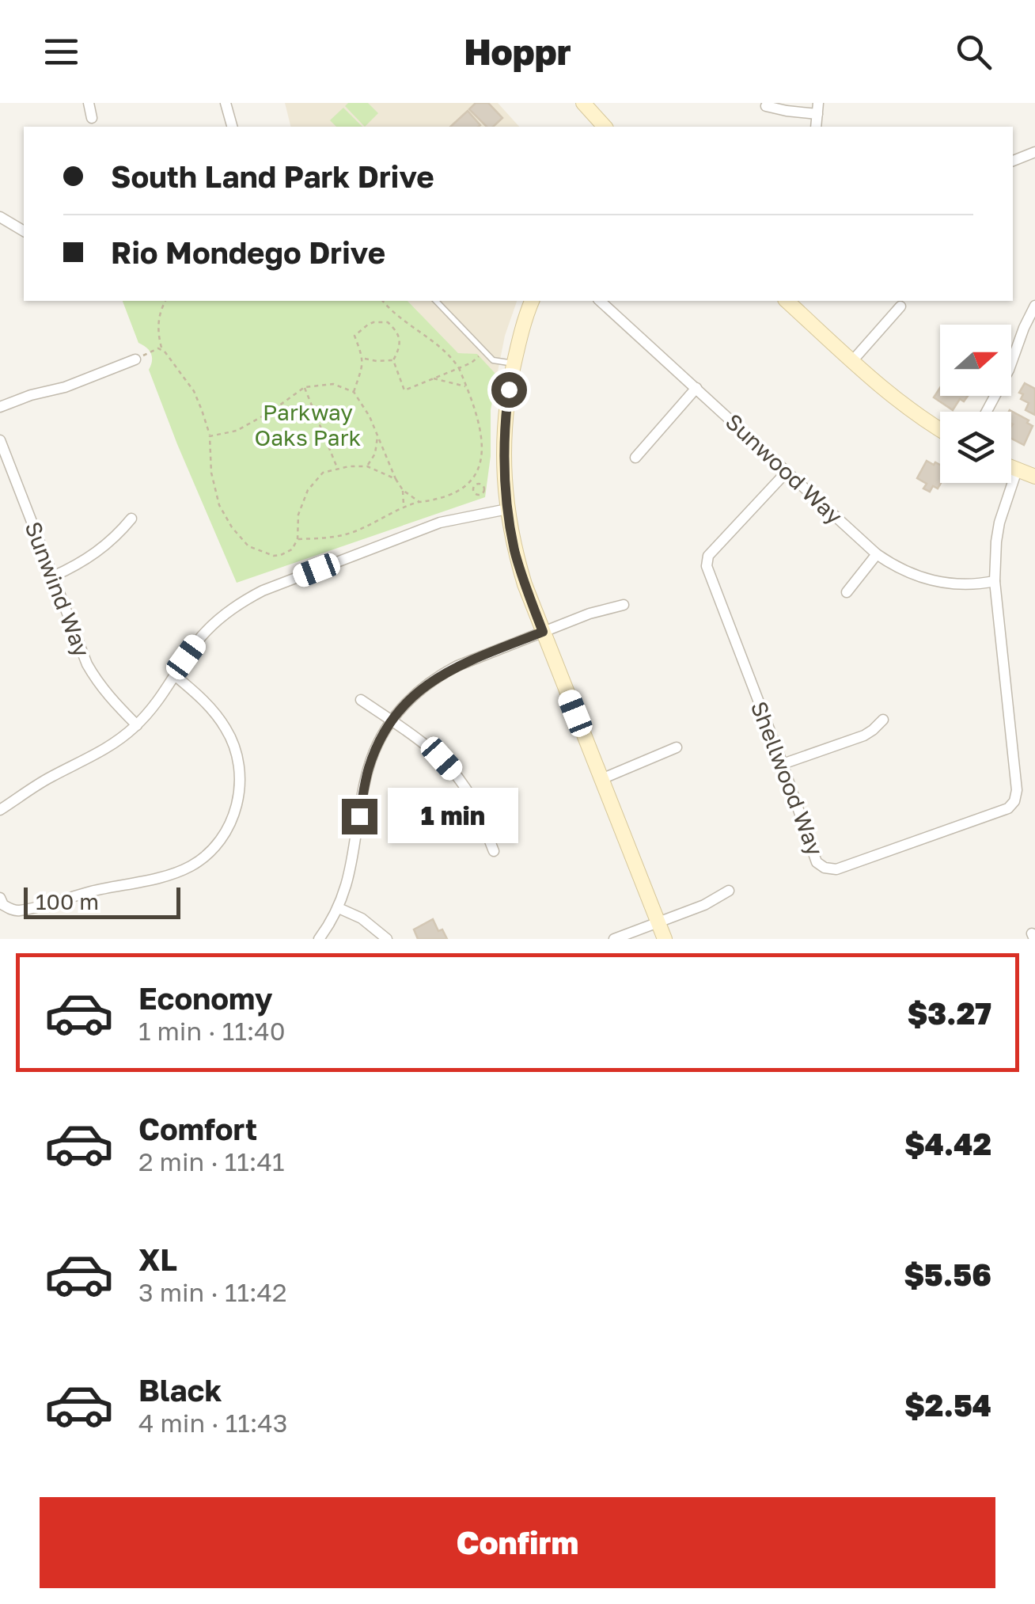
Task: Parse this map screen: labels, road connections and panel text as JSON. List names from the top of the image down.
{
  "streets": {
    "street": ["Sunwood Way", "Sunwind Way", "Shellwood Way"]
  },
  "crossings": [
    ["Sunwood Way", "Shellwood Way"]
  ],
  "parks": ["Parkway Oaks Park"],
  "scale_bar": "100 m",
  "north": "right",
  "page": {
    "header": "Hoppr",
    "banner": ["South Land Park Drive", "Rio Mondego Drive"],
    "bubble": "1 min",
    "scale": "100 m",
    "list": [
      {
        "name": "Economy",
        "note": "1 min · 11:40",
        "value": "$3.27"
      },
      {
        "name": "Comfort",
        "note": "2 min · 11:41",
        "value": "$4.42"
      },
      {
        "name": "XL",
        "note": "3 min · 11:42",
        "value": "$5.56"
      },
      {
        "name": "Black",
        "note": "4 min · 11:43",
        "value": "$2.54"
      }
    ],
    "buttons": "Confirm"
  }
}
